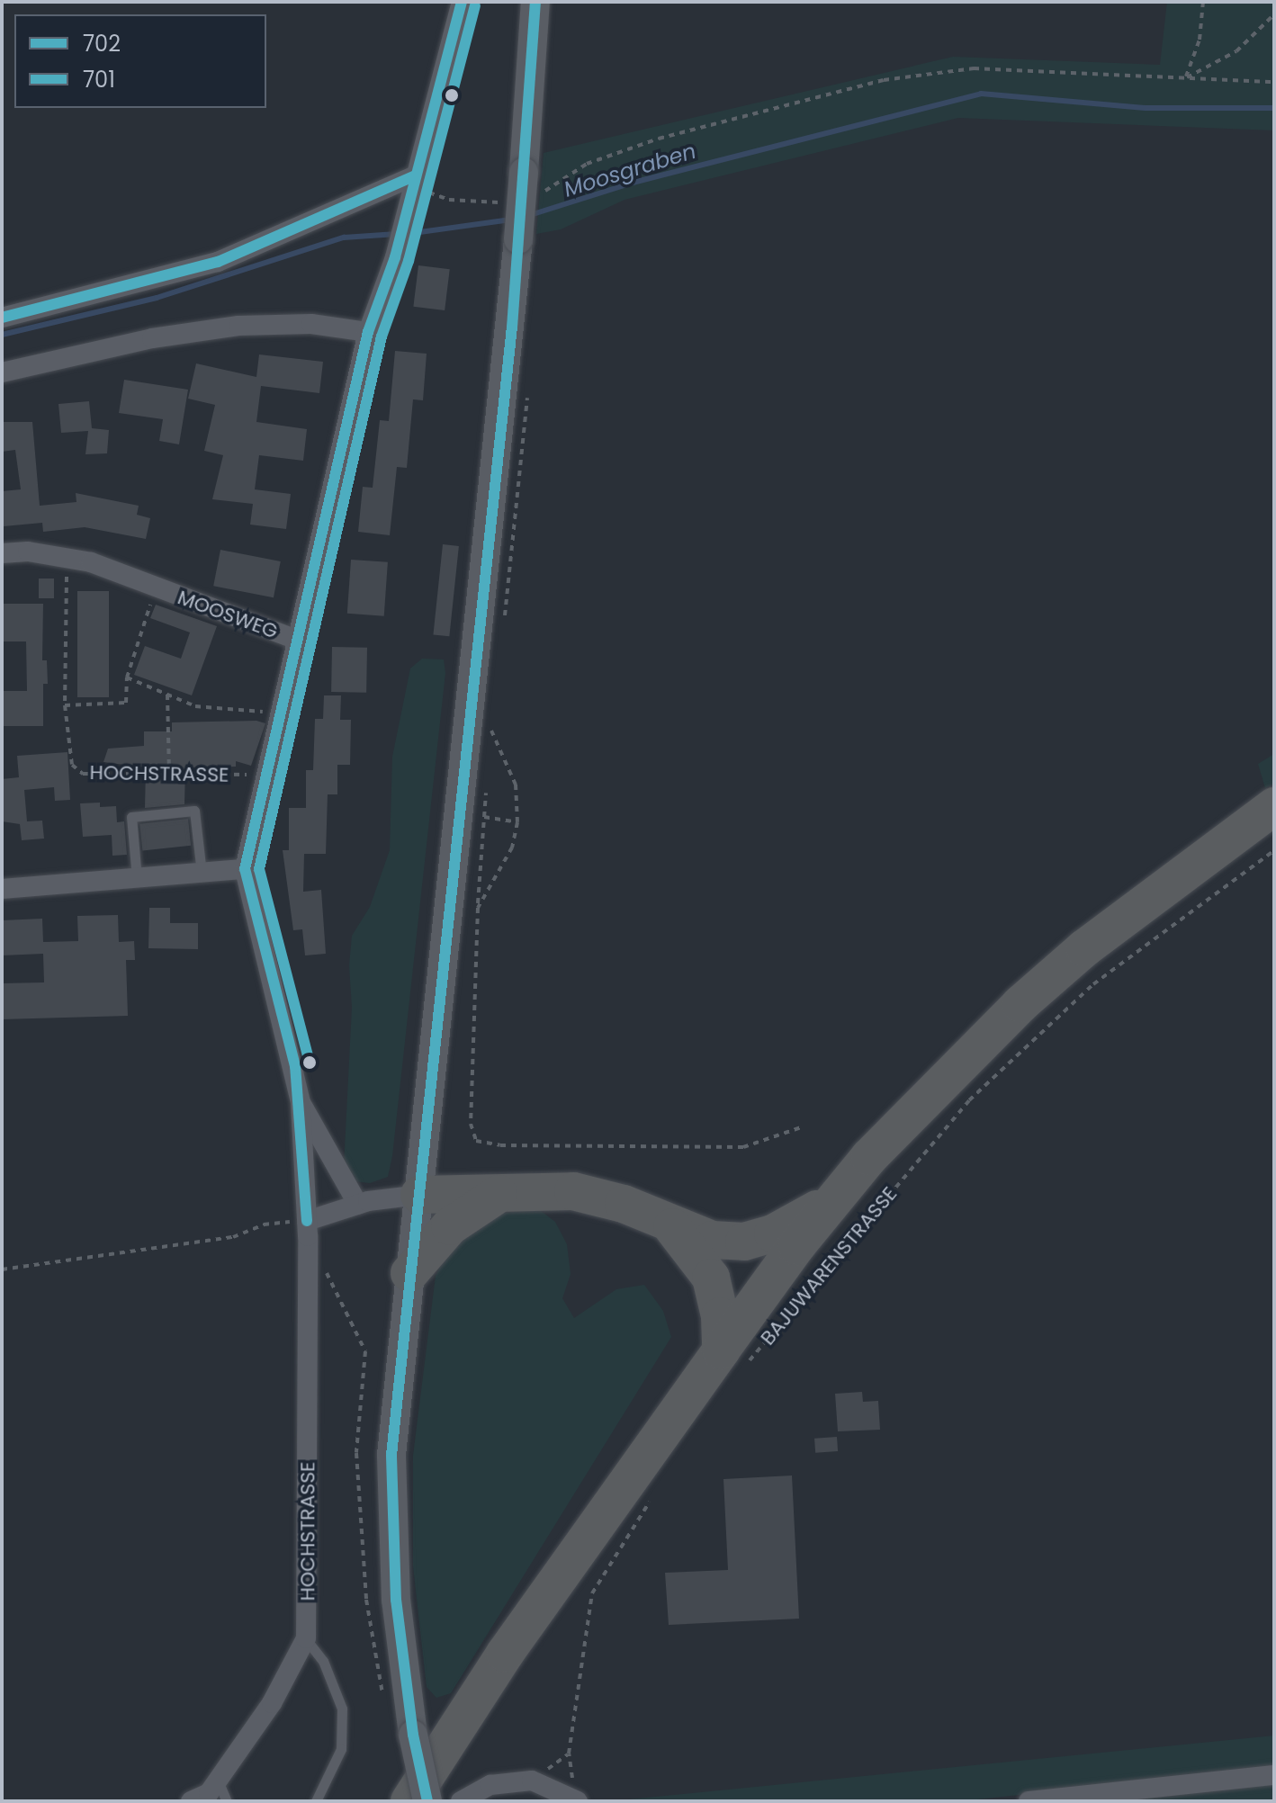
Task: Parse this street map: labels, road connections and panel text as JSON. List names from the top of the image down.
{
  "streets": {
    "street": ["MOOSWEG", "HOCHSTRASSE"],
    "path": ["BAJUWARENSTRASSE"]
  },
  "crossings": [
    ["MOOSWEG", "HOCHSTRASSE"]
  ],
  "water": ["Moosgraben"],
  "lines": ["transit line 702", "transit line 701"],
  "legend": ["702", "701"]
}
